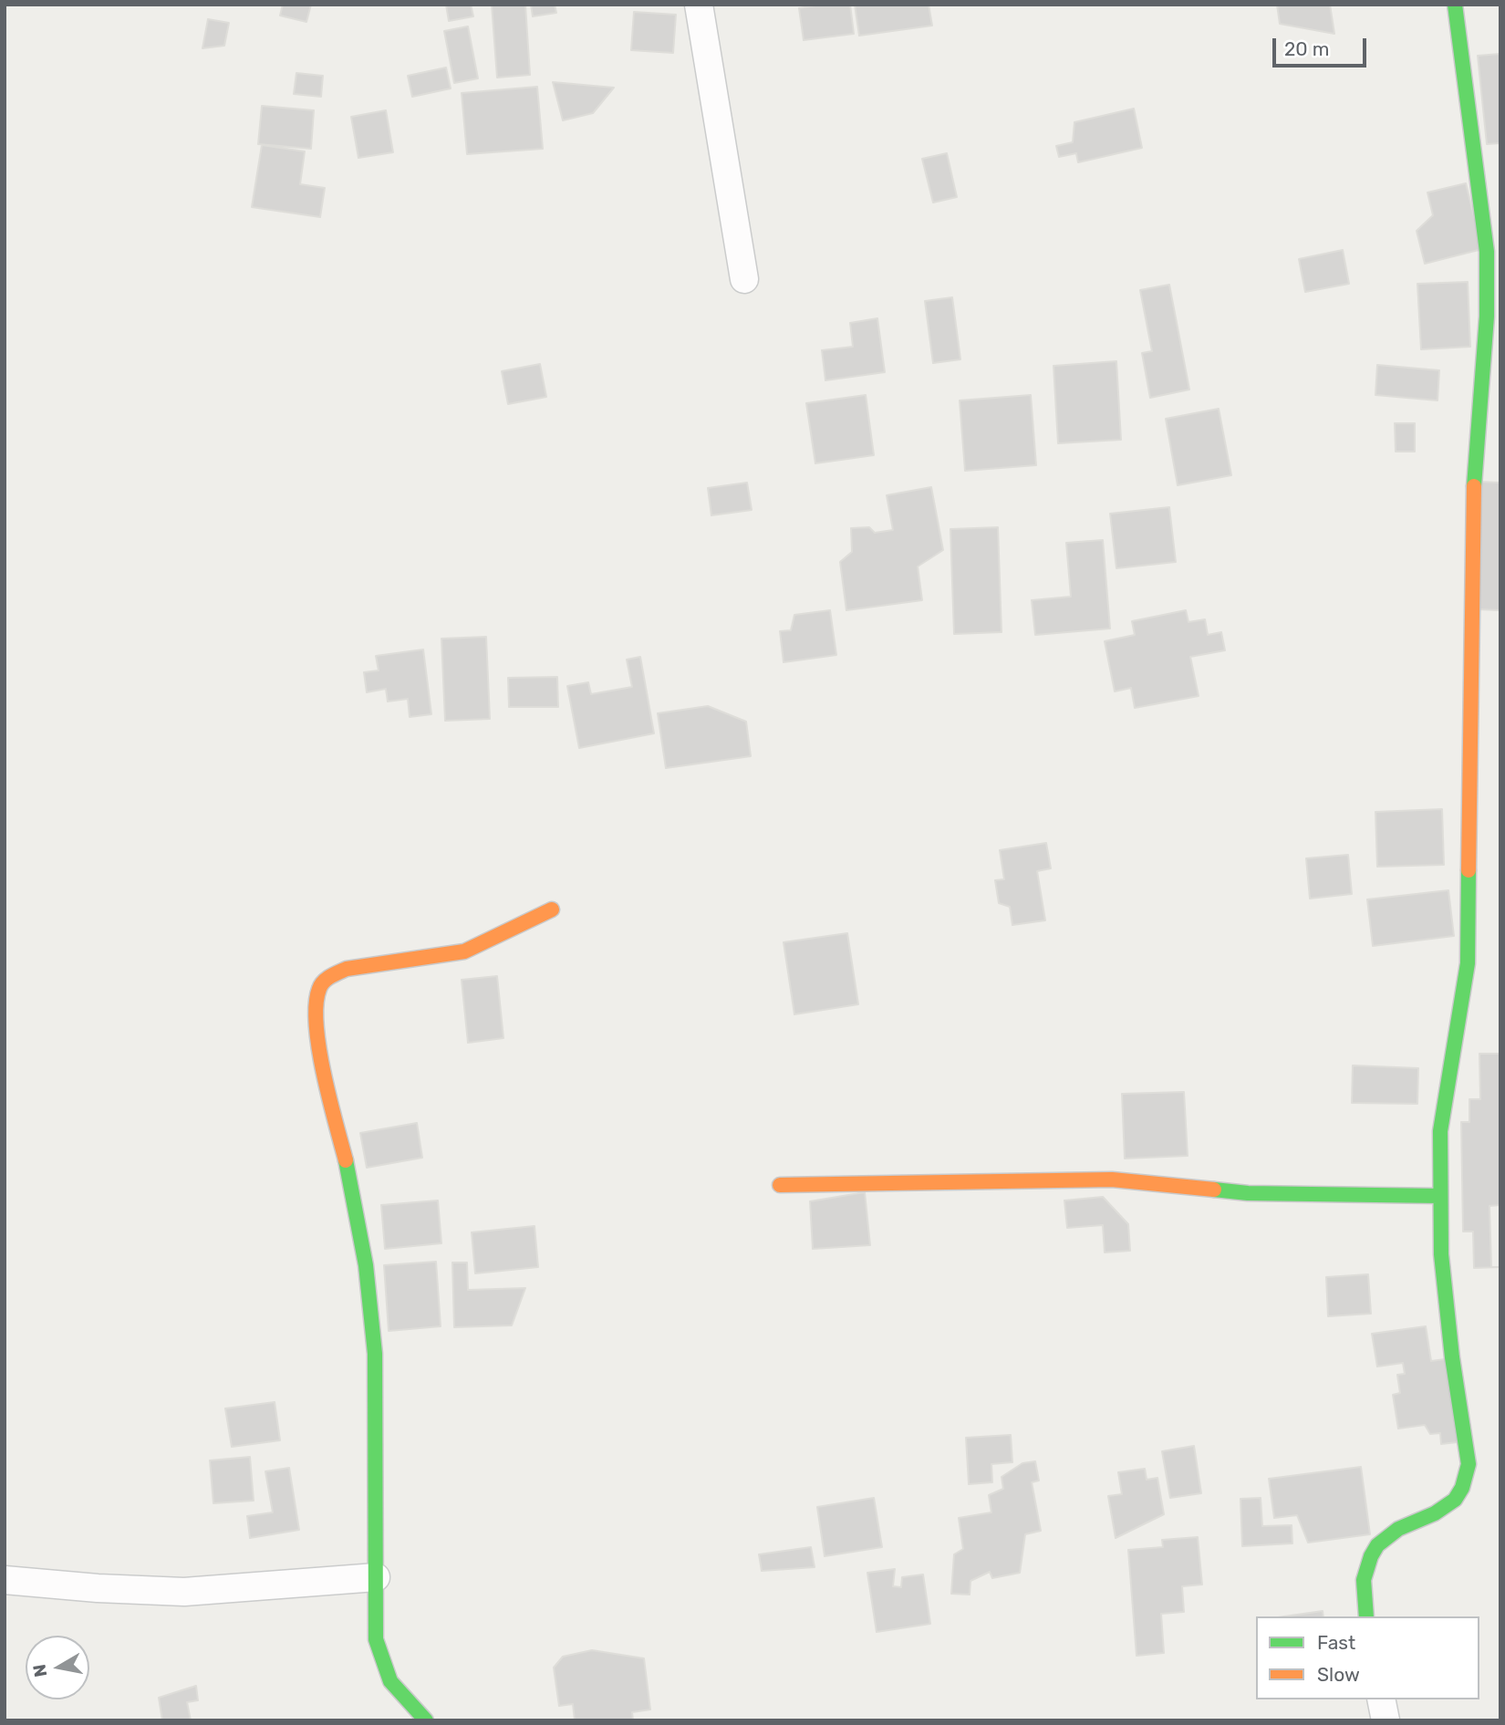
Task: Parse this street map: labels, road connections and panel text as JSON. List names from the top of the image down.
{
  "legend": ["Fast", "Slow"],
  "scale_bar": "20 m",
  "north": "left"
}
